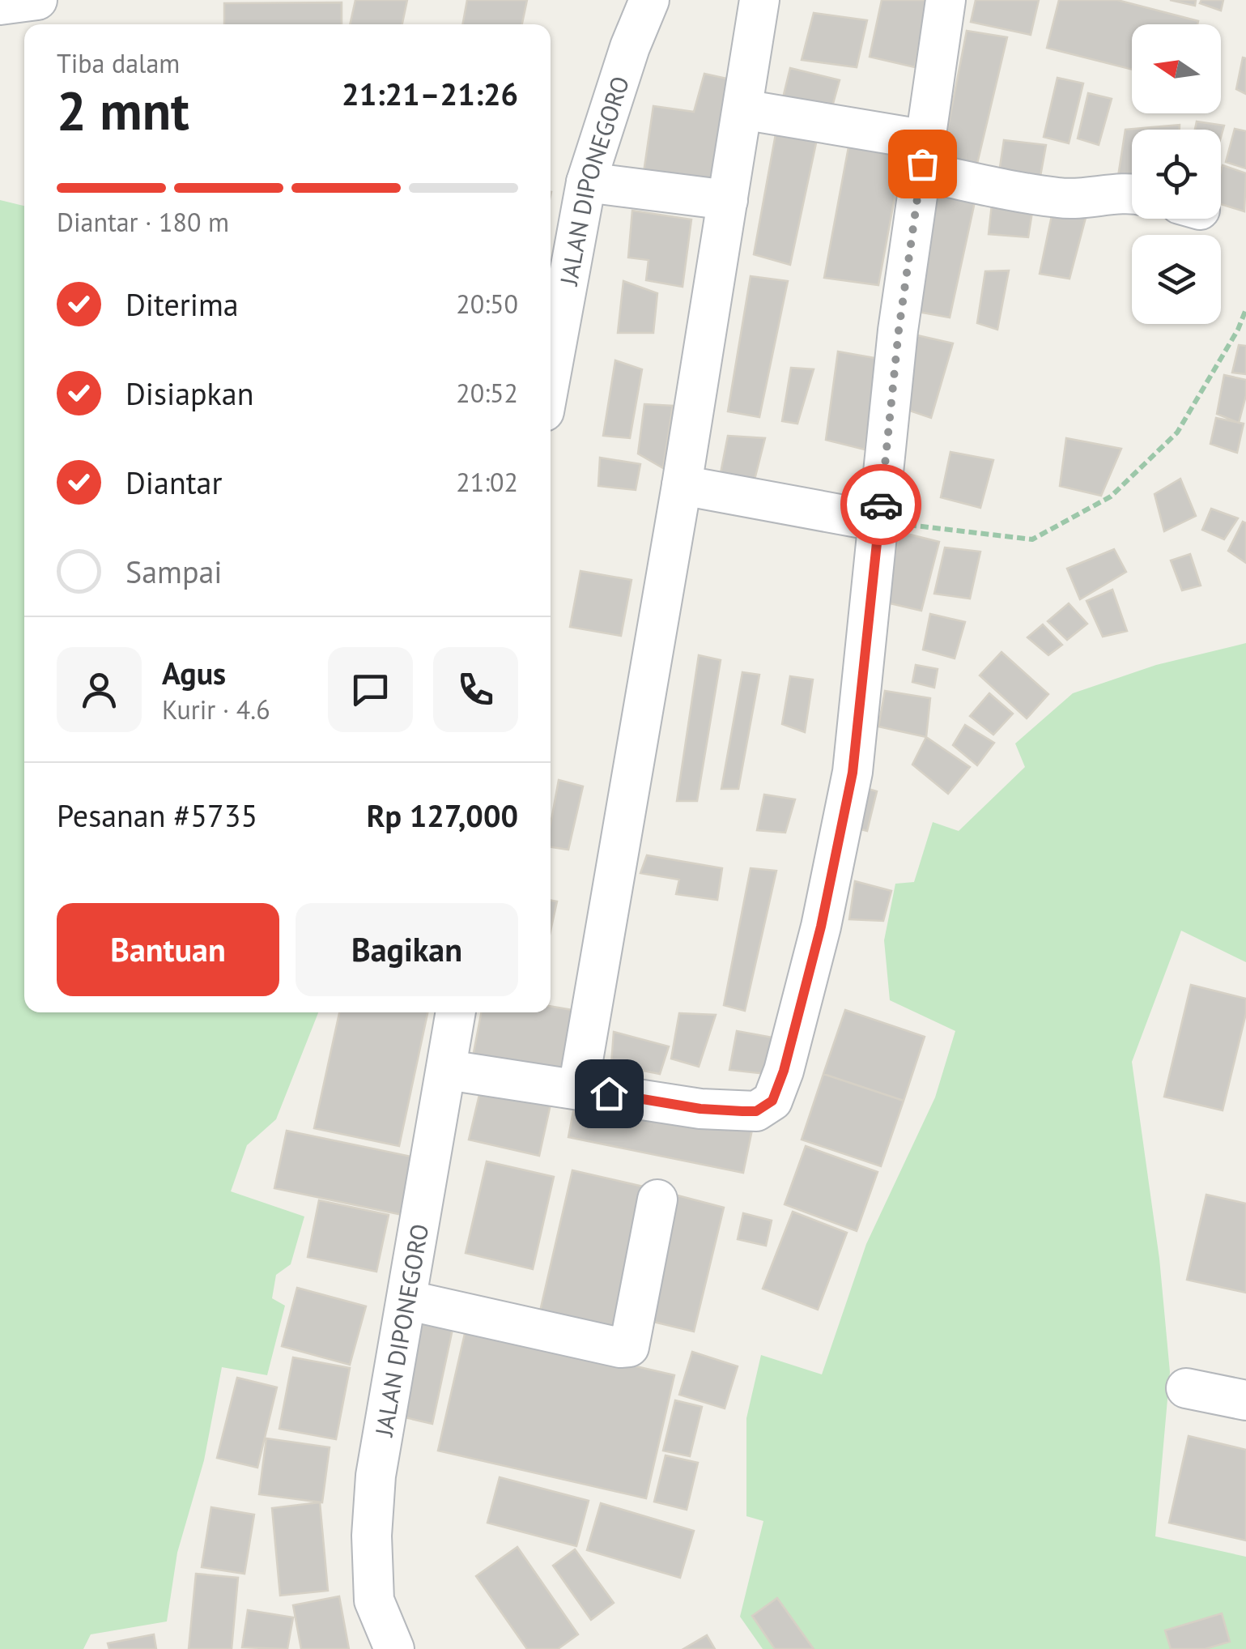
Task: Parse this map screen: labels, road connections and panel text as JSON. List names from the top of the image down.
{
  "streets": {
    "street": ["JALAN DIPONEGORO"]
  },
  "north": "left",
  "page": {
    "heading": ["2 mnt", "Tiba dalam", "21:21–21:26"],
    "panel": [
      "Agus",
      "Kurir · 4.6",
      "Pesanan #5735",
      "Rp 127,000"
    ],
    "bar": "Diantar · 180 m",
    "list": [
      ["Diterima", "20:50"],
      ["Disiapkan", "20:52"],
      ["Diantar", "21:02"],
      "Sampai"
    ],
    "buttons": ["Bantuan", "Bagikan"]
  }
}
